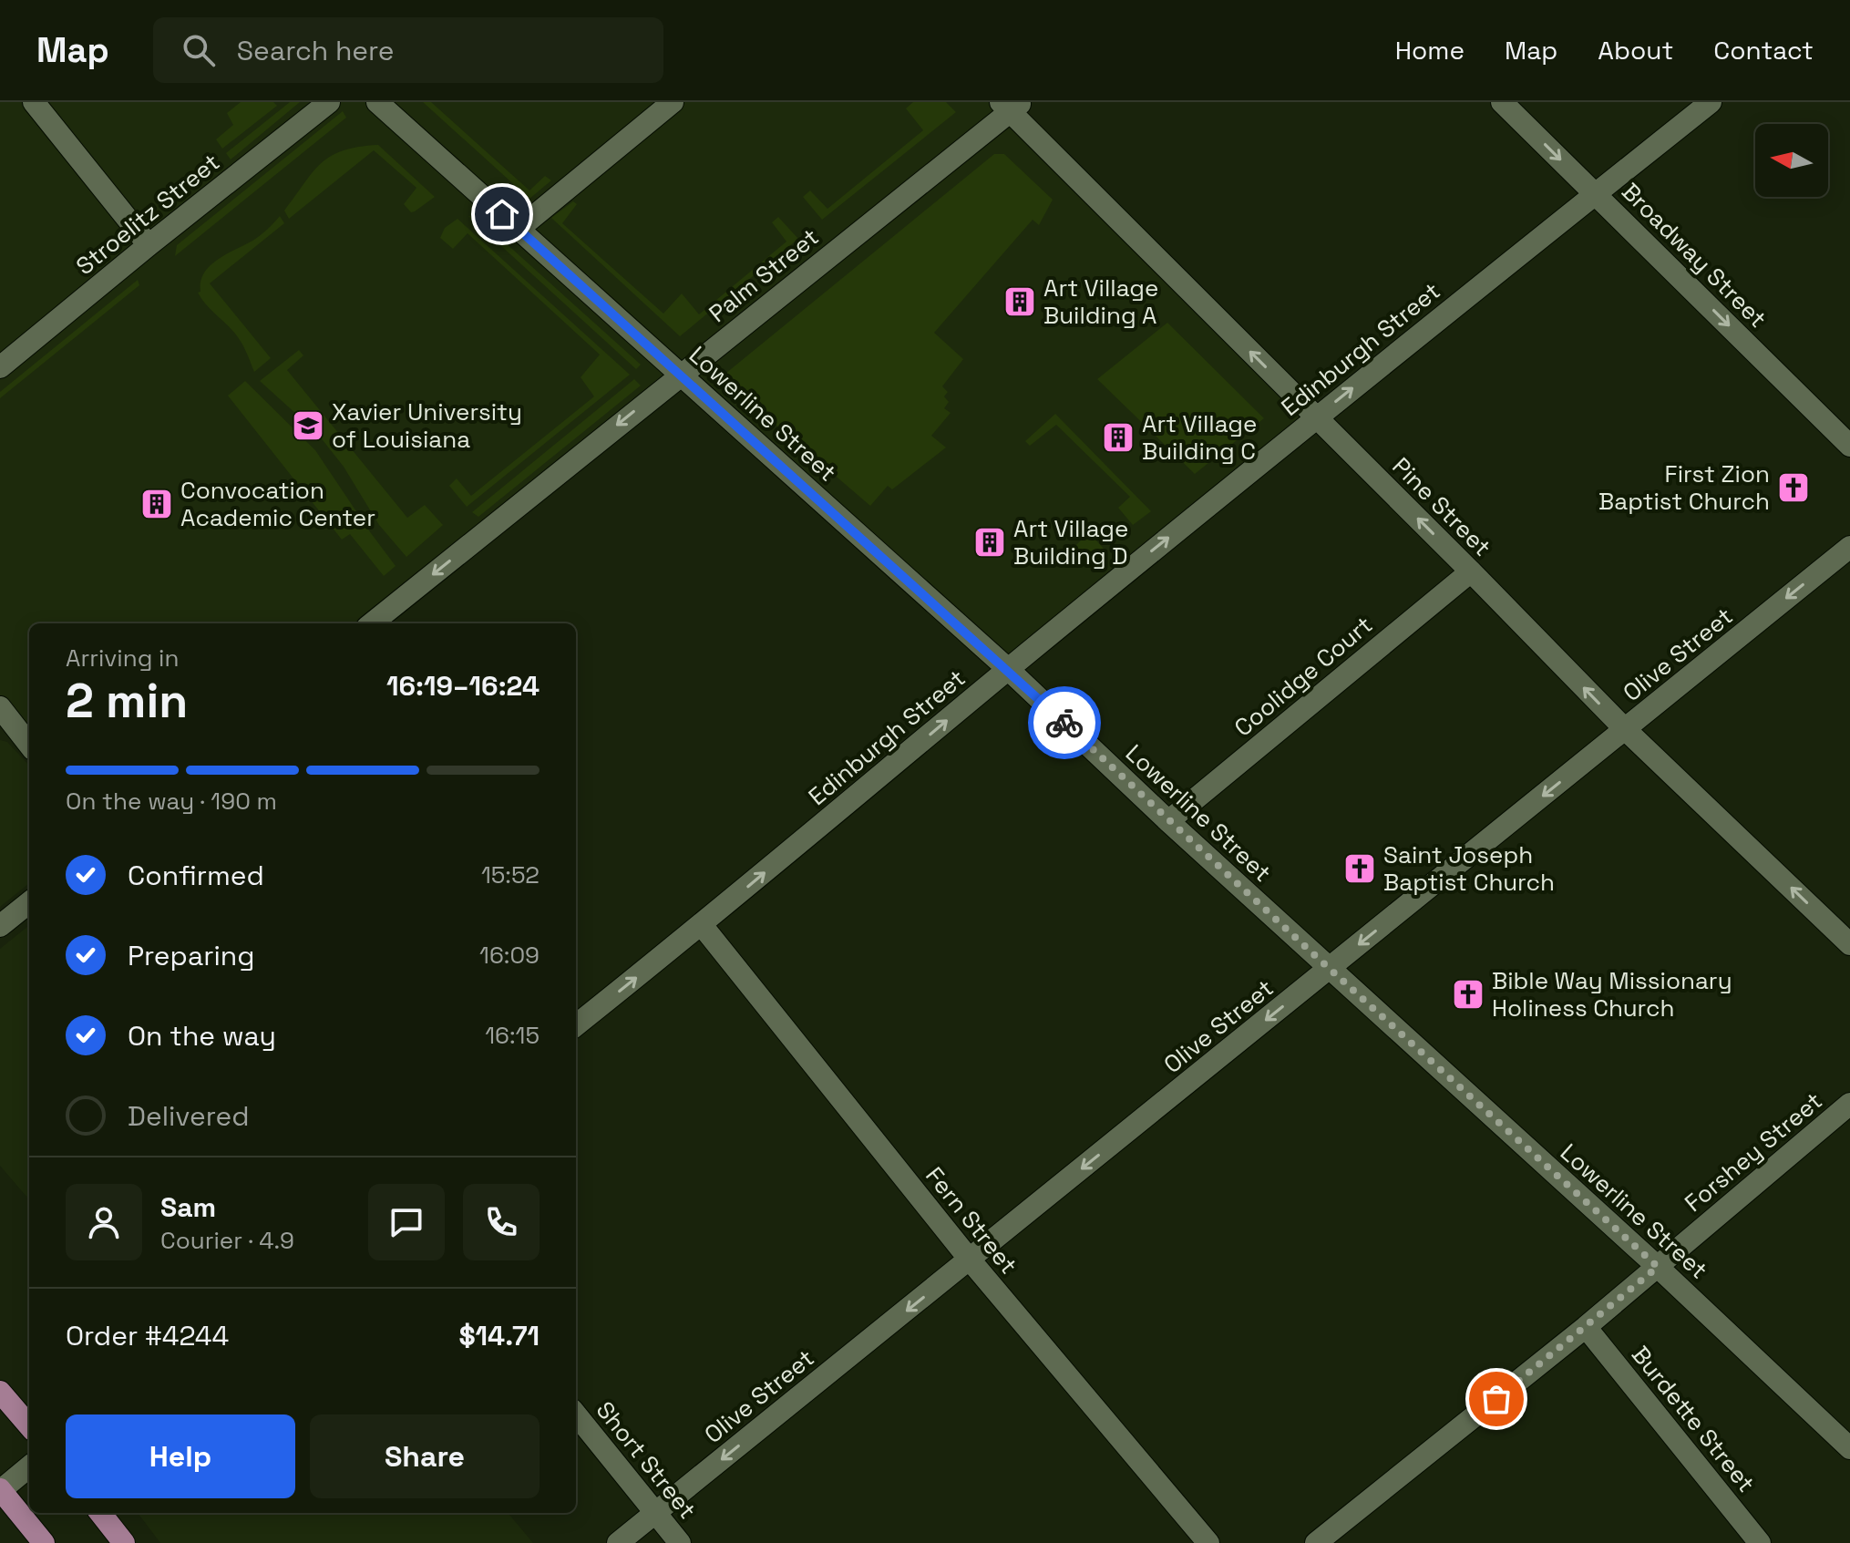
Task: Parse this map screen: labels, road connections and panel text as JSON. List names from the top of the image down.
{
  "streets": {
    "street": [
      "Stroelitz Street",
      "Broadway Street",
      "Palm Street",
      "Edinburgh Street",
      "Lowerline Street",
      "Pine Street",
      "Olive Street",
      "Coolidge Court",
      "Forshey Street",
      "Fern Street",
      "Burdette Street",
      "Short Street"
    ]
  },
  "crossings": [
    ["Broadway Street", "Edinburgh Street"],
    ["Palm Street", "Lowerline Street"],
    ["Palm Street", "Pine Street"],
    ["Edinburgh Street", "Lowerline Street"],
    ["Edinburgh Street", "Pine Street"],
    ["Edinburgh Street", "Fern Street"],
    ["Lowerline Street", "Olive Street"],
    ["Lowerline Street", "Coolidge Court"],
    ["Lowerline Street", "Forshey Street"],
    ["Pine Street", "Olive Street"],
    ["Pine Street", "Coolidge Court"],
    ["Olive Street", "Fern Street"],
    ["Olive Street", "Short Street"],
    ["Forshey Street", "Burdette Street"]
  ],
  "one_way": [
    "Broadway Street",
    "Palm Street",
    "Edinburgh Street",
    "Pine Street",
    "Olive Street"
  ],
  "places": {
    "building": [
      "Art Village Building A",
      "Art Village Building C",
      "Convocation Academic Center",
      "Art Village Building D"
    ],
    "school or university": ["Xavier University of Louisiana"],
    "church": ["First Zion Baptist Church", "Saint Joseph Baptist Church", "Bible Way Missionary Holiness Church"]
  },
  "north": "left",
  "page": {
    "header": "Map",
    "search": "Search here",
    "nav": [
      "Home",
      "Map",
      "About",
      "Contact"
    ],
    "heading": ["2 min", "Arriving in", "16:19–16:24"],
    "panel": [
      "Sam",
      "Courier · 4.9",
      "Order #4244",
      "$14.71"
    ],
    "bar": "On the way · 190 m",
    "list": [
      ["Confirmed", "15:52"],
      ["Preparing", "16:09"],
      ["On the way", "16:15"],
      "Delivered"
    ],
    "buttons": ["Help", "Share"]
  }
}
